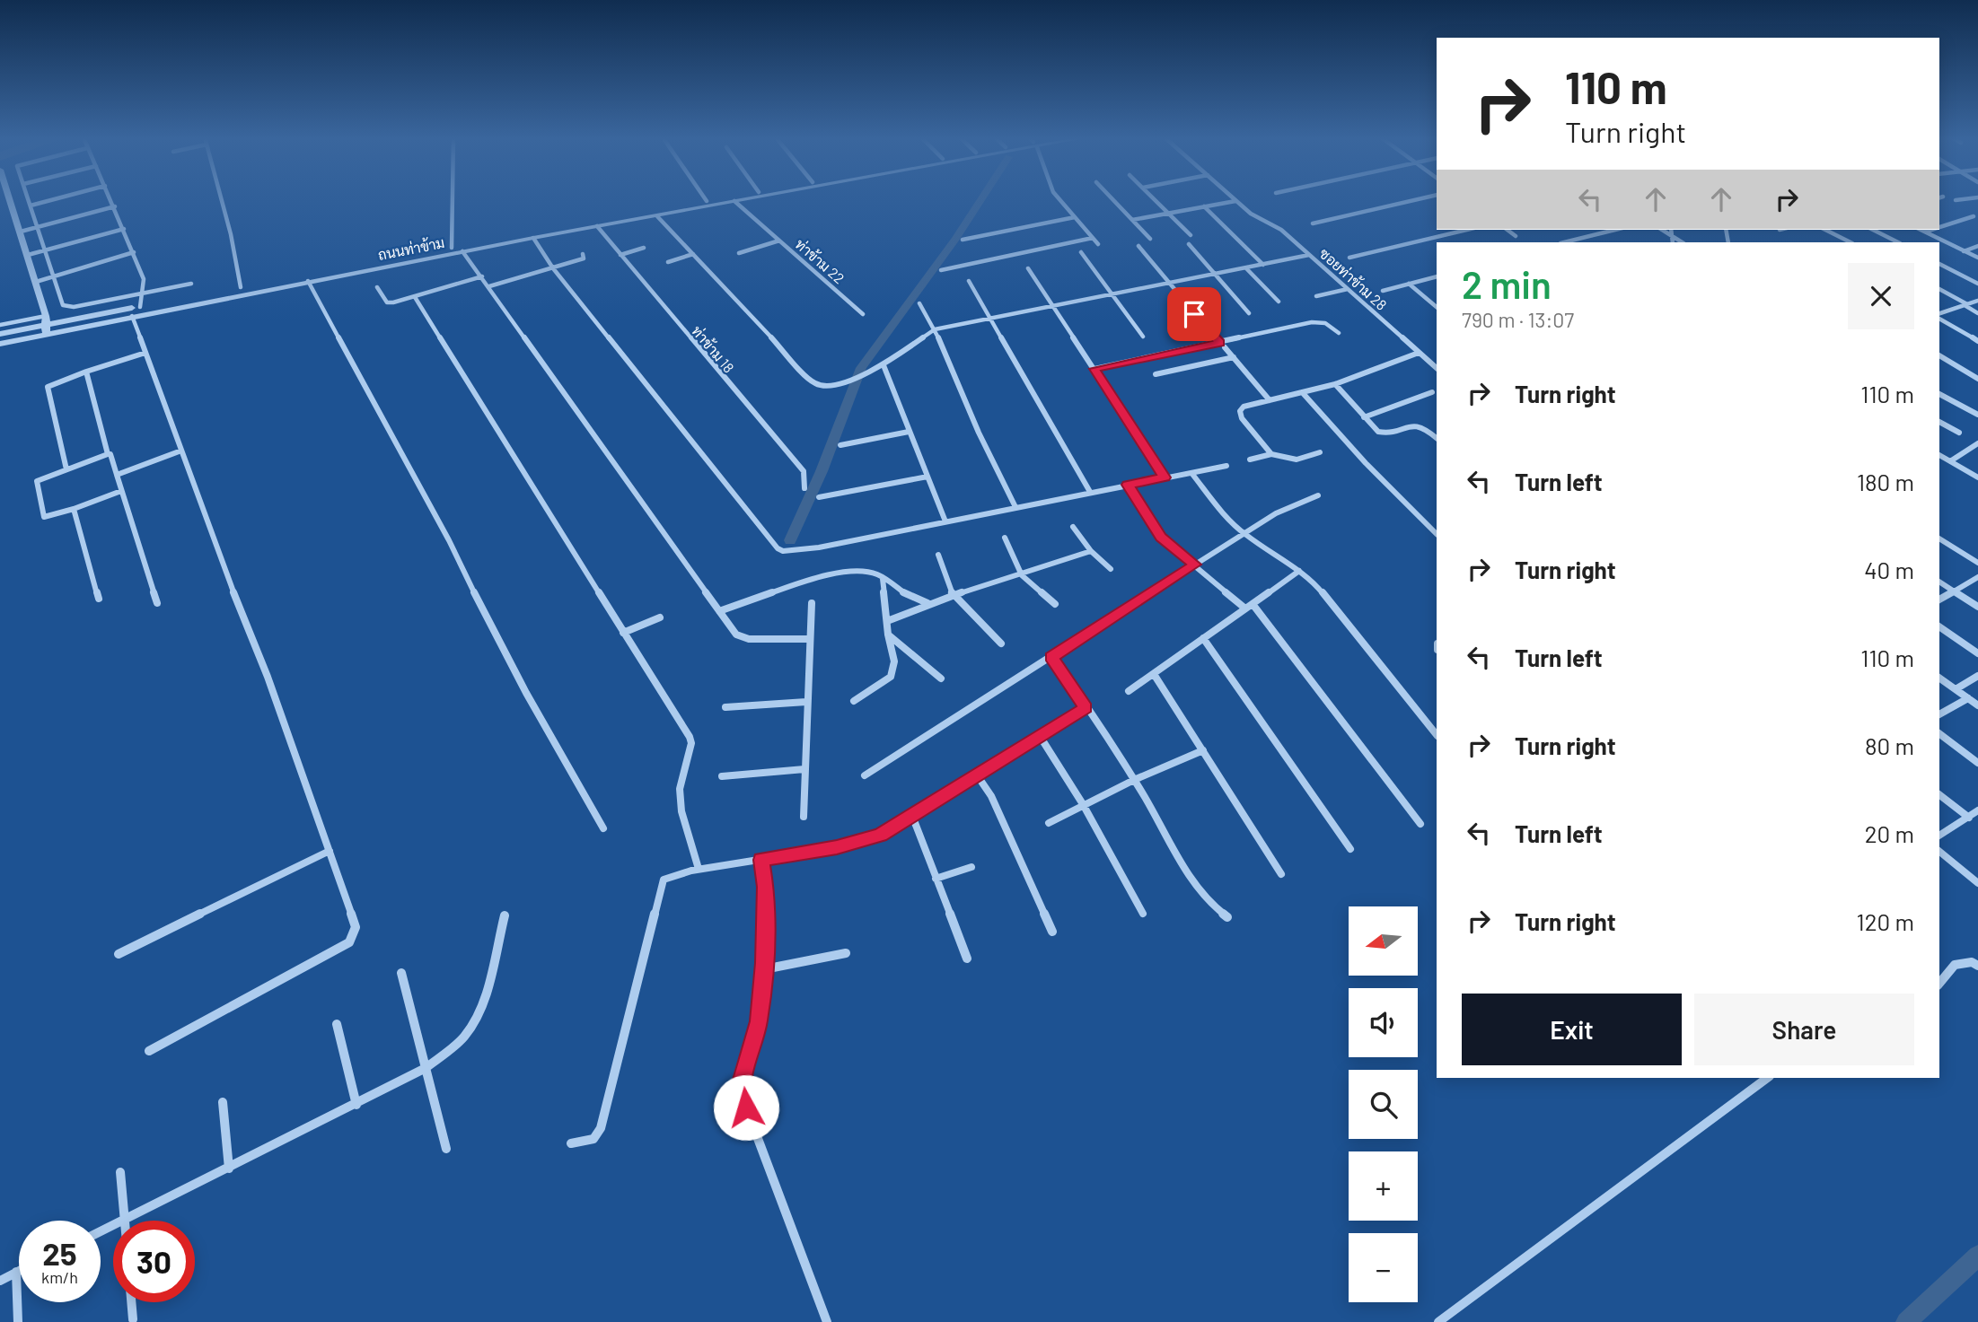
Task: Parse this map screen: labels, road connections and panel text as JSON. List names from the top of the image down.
{
  "streets": {
    "street": [
      "ถนนท่าข้าม",
      "ท่าข้าม 22",
      "ซอยท่าข้าม 28",
      "ท่าข้าม 18"
    ]
  },
  "crossings": [
    ["ถนนท่าข้าม", "ท่าข้าม 22"],
    ["ถนนท่าข้าม", "ท่าข้าม 18"]
  ],
  "north": "left",
  "page": {
    "turn": ["110 m", "Turn right"],
    "heading": ["2 min", "790 m · 13:07"],
    "list": [
      {
        "name": "Turn right",
        "value": "110 m"
      },
      {
        "name": "Turn left",
        "value": "180 m"
      },
      {
        "name": "Turn right",
        "value": "40 m"
      },
      {
        "name": "Turn left",
        "value": "110 m"
      },
      {
        "name": "Turn right",
        "value": "80 m"
      },
      {
        "name": "Turn left",
        "value": "20 m"
      },
      {
        "name": "Turn right",
        "value": "120 m"
      }
    ],
    "map_buttons": ["+", "−"],
    "buttons": ["Exit", "Share"],
    "speed": "25 km/h",
    "limit": "30"
  }
}
